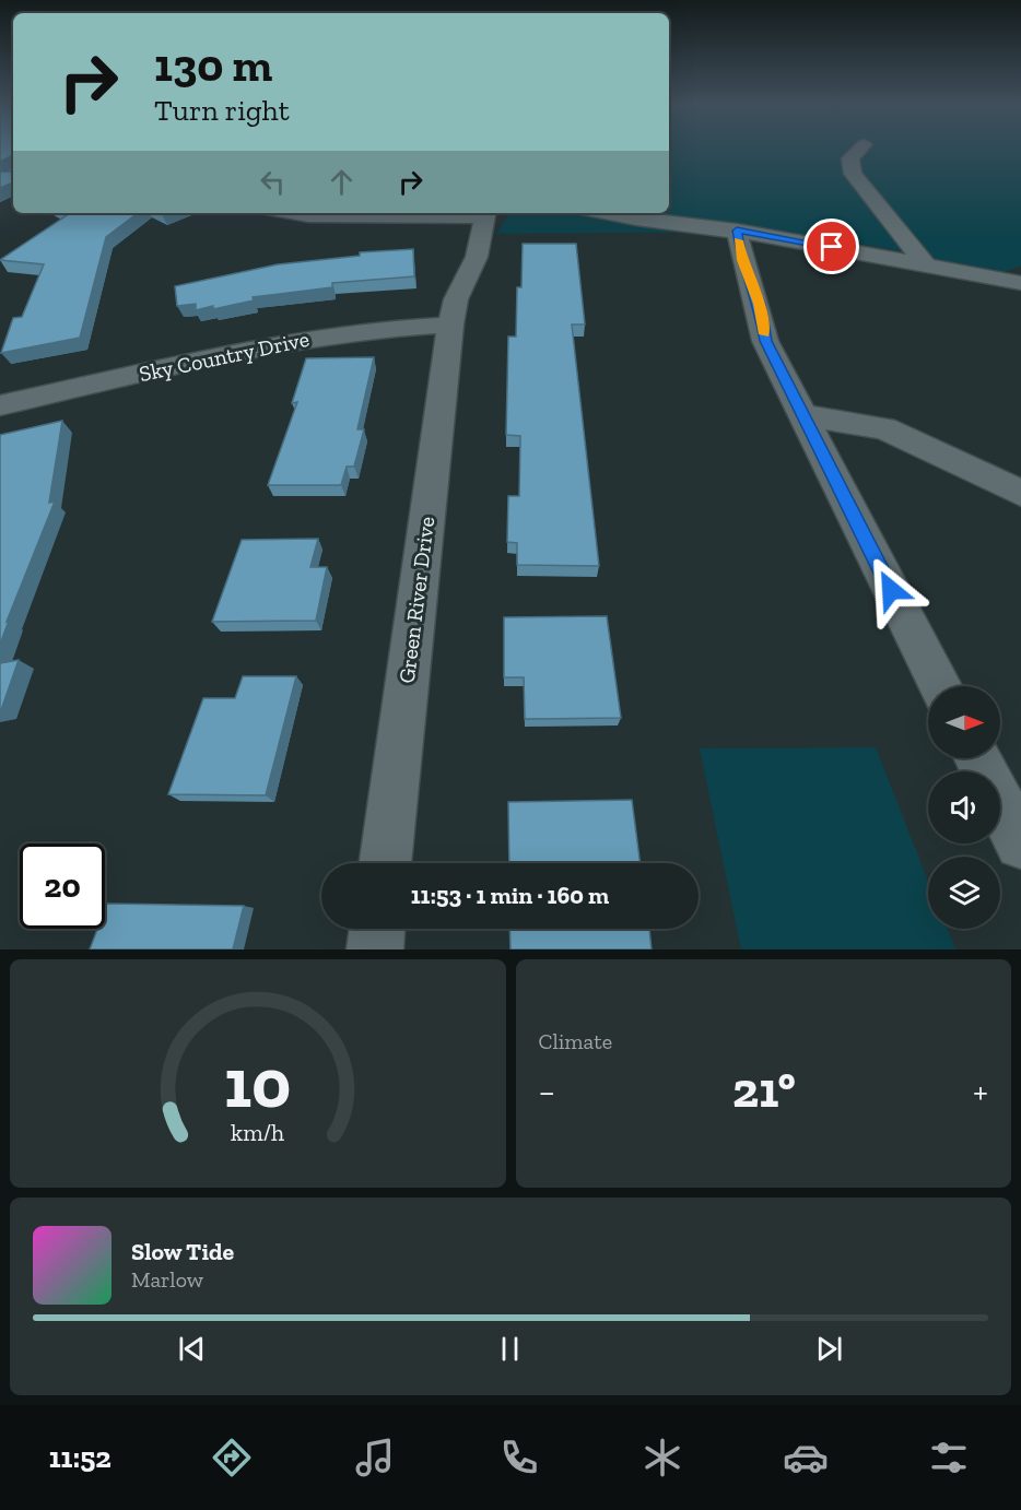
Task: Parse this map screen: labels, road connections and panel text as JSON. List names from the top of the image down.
{
  "streets": {
    "street": ["Sky Country Drive", "Green River Drive"]
  },
  "crossings": [
    ["Sky Country Drive", "Green River Drive"]
  ],
  "north": "right",
  "page": {
    "turn": ["130 m", "Turn right"],
    "limit": "20",
    "trip": "11:53 · 1 min · 160 m",
    "tile": "Climate",
    "heat": ["−", "21°", "+"],
    "song": ["Slow Tide", "Marlow"],
    "tabs": "11:52",
    "gauge": ["10", "km/h"]
  }
}
